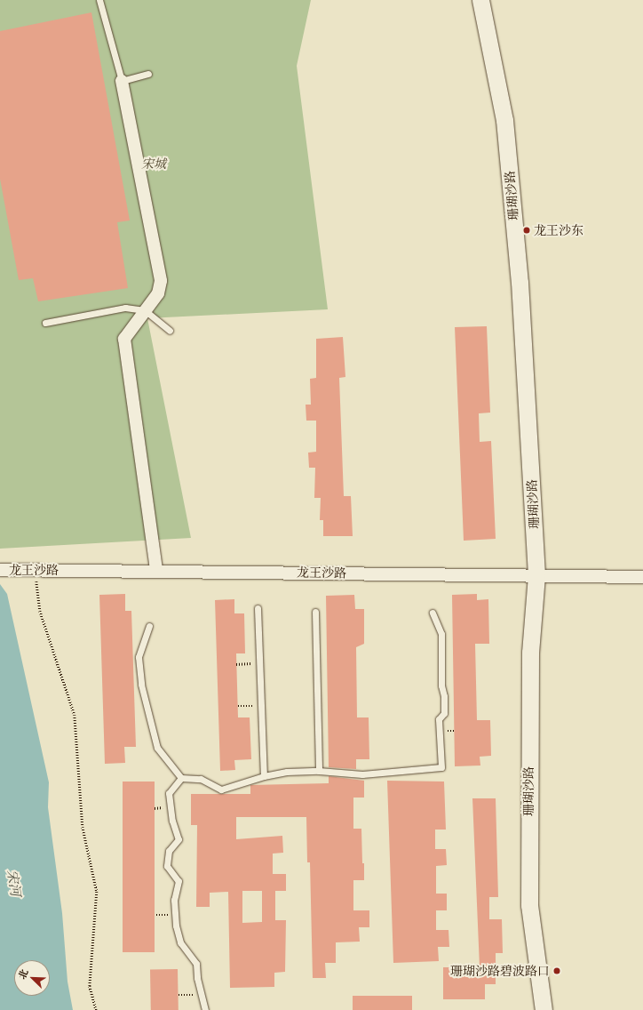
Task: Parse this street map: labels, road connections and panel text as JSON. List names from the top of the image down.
{
  "streets": {
    "street": ["珊瑚沙路", "龙王沙路"]
  },
  "crossings": [
    ["珊瑚沙路", "龙王沙路"]
  ],
  "water": ["宋河"],
  "parks": ["宋城"],
  "places": ["龙王沙东", "珊瑚沙路碧波路口"],
  "north": "top left"
}
